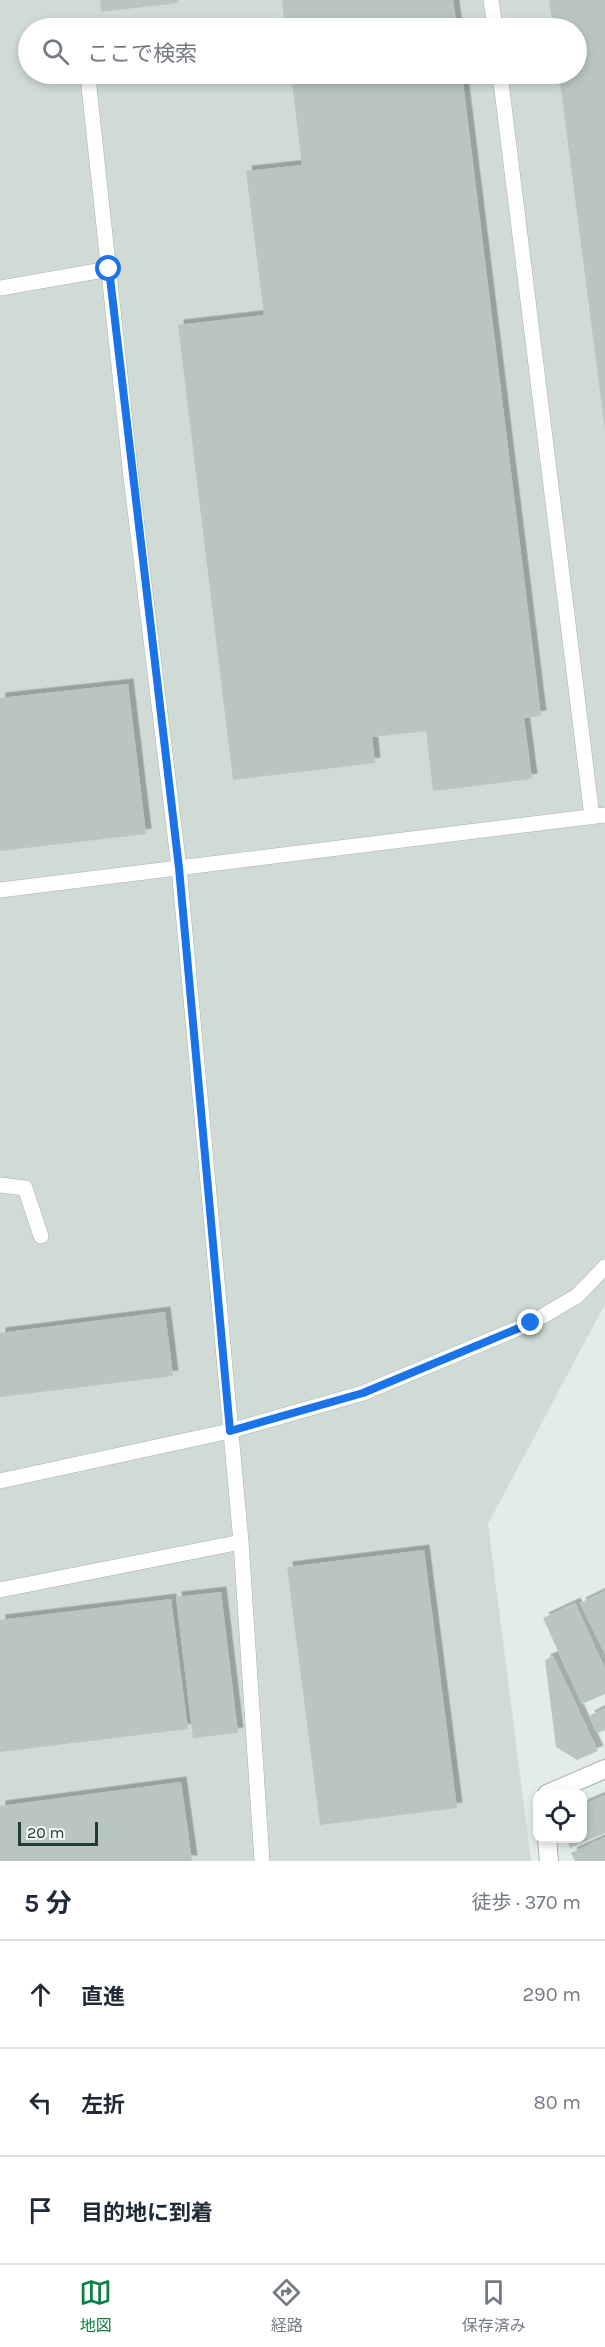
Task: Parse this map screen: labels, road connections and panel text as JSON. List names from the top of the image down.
{
  "scale_bar": "20 m",
  "page": {
    "search": "ここで検索",
    "scale": "20 m",
    "heading": ["5 分", "徒歩 · 370 m"],
    "list": [
      ["直進", "290 m"],
      ["左折", "80 m"],
      "目的地に到着"
    ],
    "nav": ["地図", "経路", "保存済み"]
  }
}
